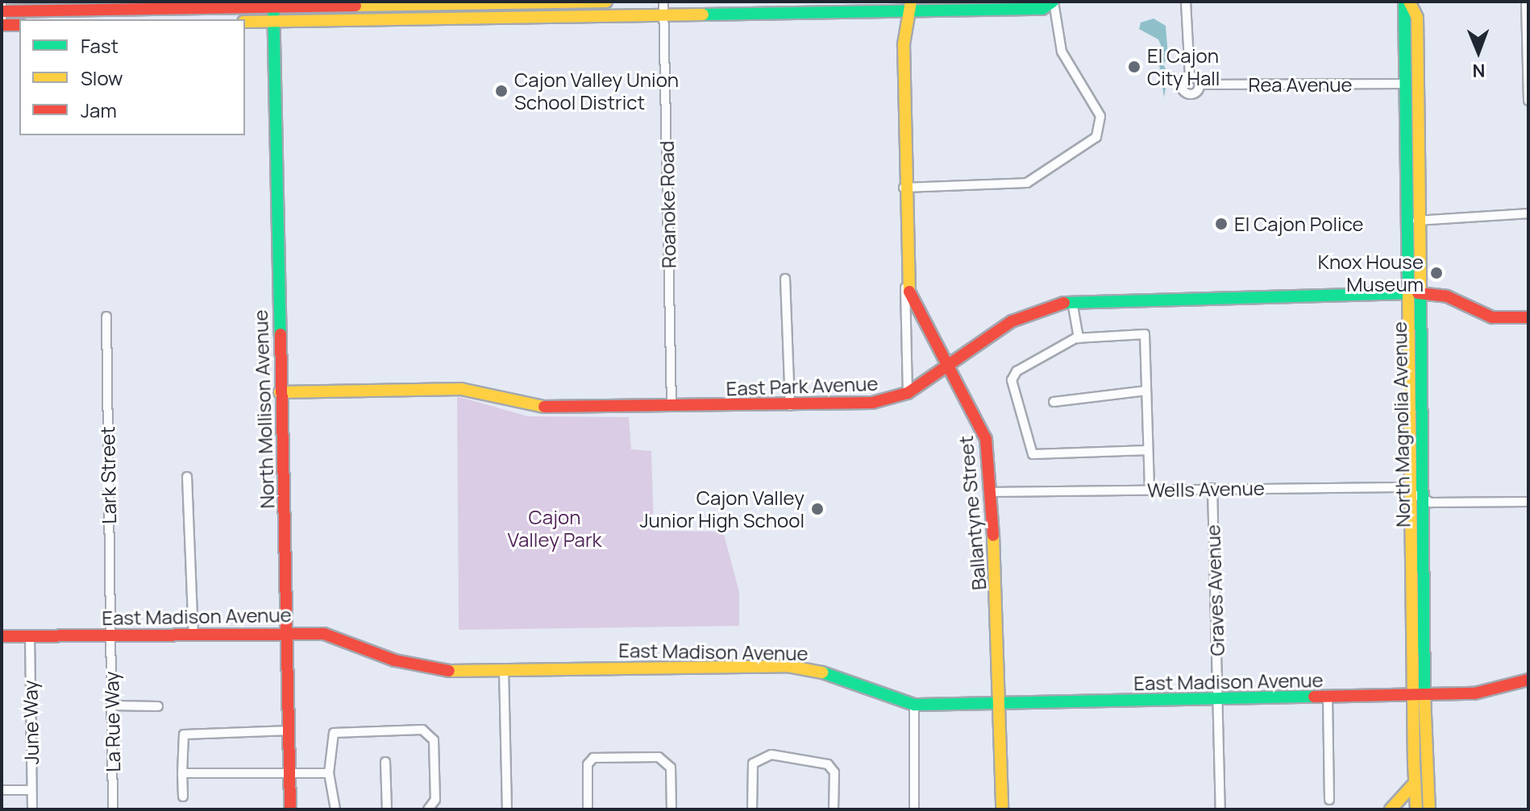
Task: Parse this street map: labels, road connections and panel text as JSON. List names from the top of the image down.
{
  "streets": {
    "main road": [
      "East Park Avenue",
      "North Mollison Avenue",
      "North Magnolia Avenue",
      "Ballantyne Street",
      "East Madison Avenue"
    ],
    "street": [
      "Rea Avenue",
      "Roanoke Road",
      "Lark Street",
      "Wells Avenue",
      "Graves Avenue",
      "La Rue Way",
      "June Way"
    ]
  },
  "crossings": [
    ["Rea Avenue", "North Magnolia Avenue"],
    ["Roanoke Road", "East Park Avenue"],
    ["East Park Avenue", "North Mollison Avenue"],
    ["East Park Avenue", "North Magnolia Avenue"],
    ["East Park Avenue", "Ballantyne Street"],
    ["North Mollison Avenue", "East Madison Avenue"],
    ["North Magnolia Avenue", "Wells Avenue"],
    ["North Magnolia Avenue", "East Madison Avenue"],
    ["Lark Street", "East Madison Avenue"],
    ["Lark Street", "La Rue Way"],
    ["Wells Avenue", "Ballantyne Street"],
    ["Wells Avenue", "Graves Avenue"],
    ["Ballantyne Street", "East Madison Avenue"],
    ["Graves Avenue", "East Madison Avenue"],
    ["East Madison Avenue", "La Rue Way"],
    ["East Madison Avenue", "June Way"]
  ],
  "parks": ["Cajon Valley Park"],
  "places": [
    "El Cajon City Hall",
    "Cajon Valley Union School District",
    "El Cajon Police",
    "Knox House Museum",
    "Cajon Valley Junior High School"
  ],
  "legend": ["Fast", "Slow", "Jam"],
  "north": "bottom"
}
